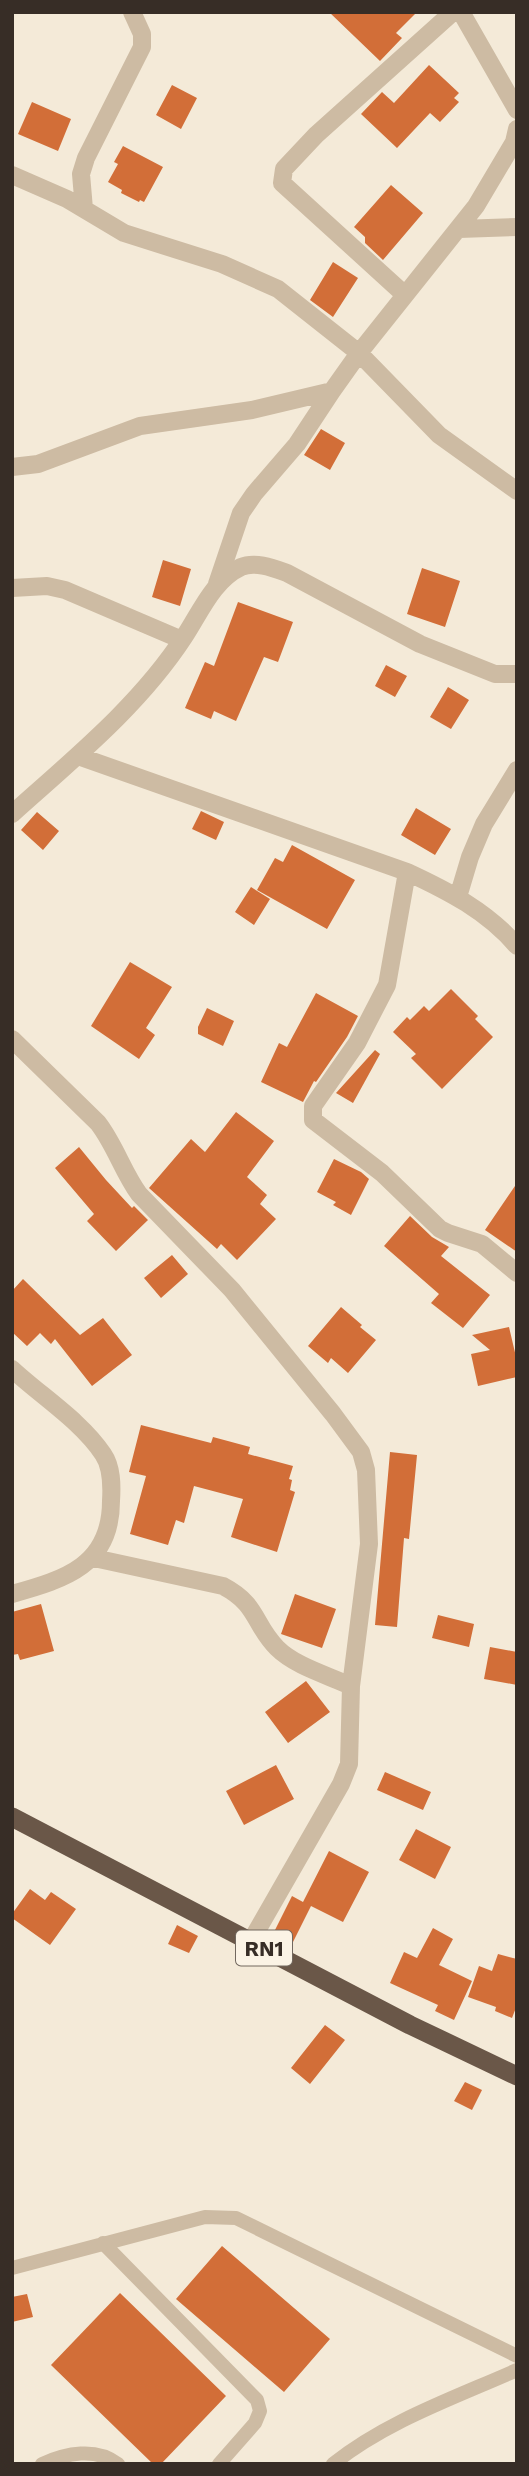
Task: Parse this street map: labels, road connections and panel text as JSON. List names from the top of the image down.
{
  "streets": {
    "highway": ["RN1"]
  }
}
